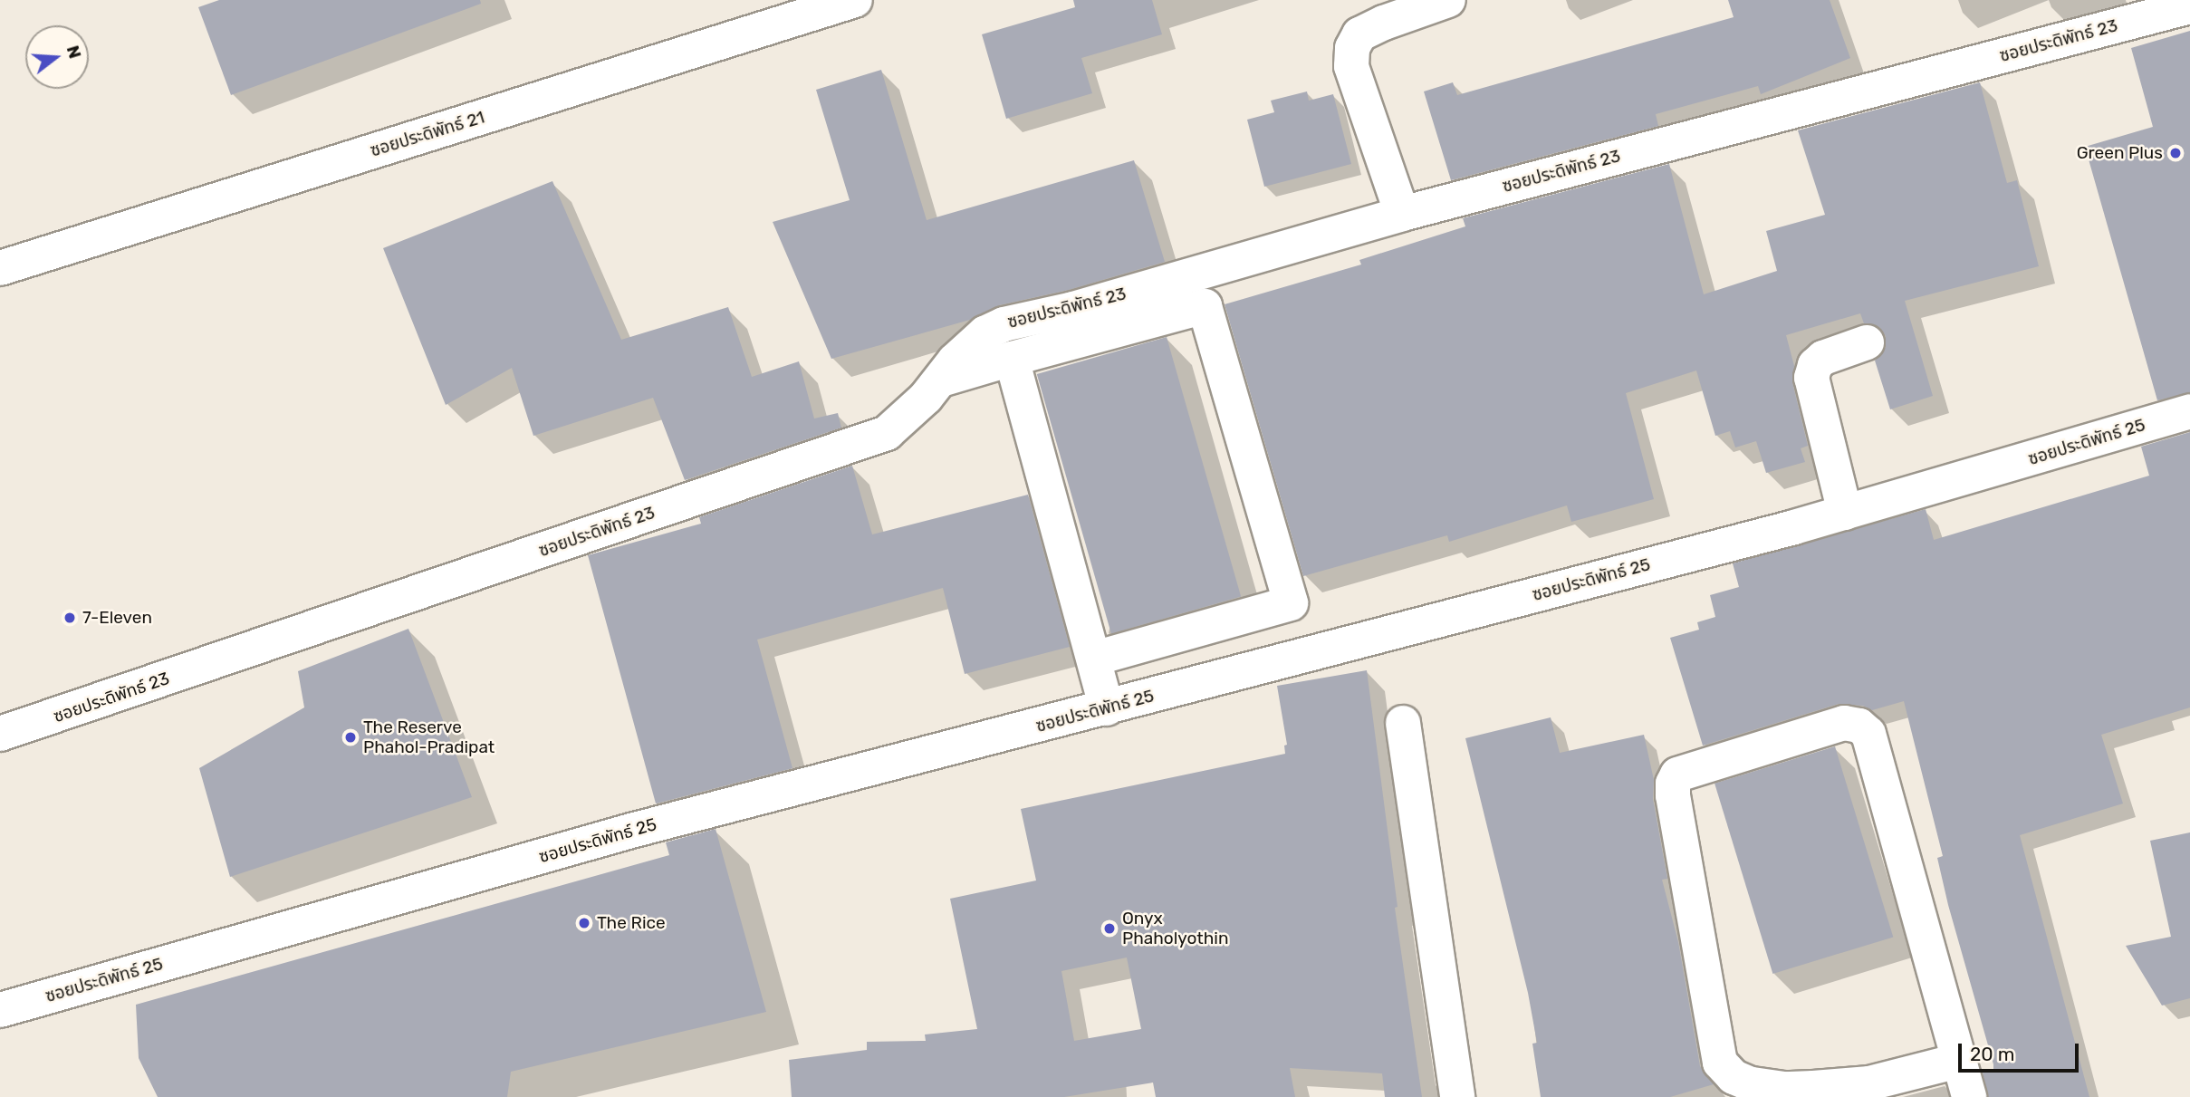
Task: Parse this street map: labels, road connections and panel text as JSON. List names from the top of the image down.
{
  "streets": {
    "street": ["ซอยประดิพัทธ์ 23", "ซอยประดิพัทธ์ 21", "ซอยประดิพัทธ์ 25"]
  },
  "places": [
    "Green Plus",
    "7-Eleven",
    "The Reserve Phahol-Pradipat",
    "The Rice",
    "Onyx Phaholyothin"
  ],
  "scale_bar": "20 m",
  "north": "right"
}
